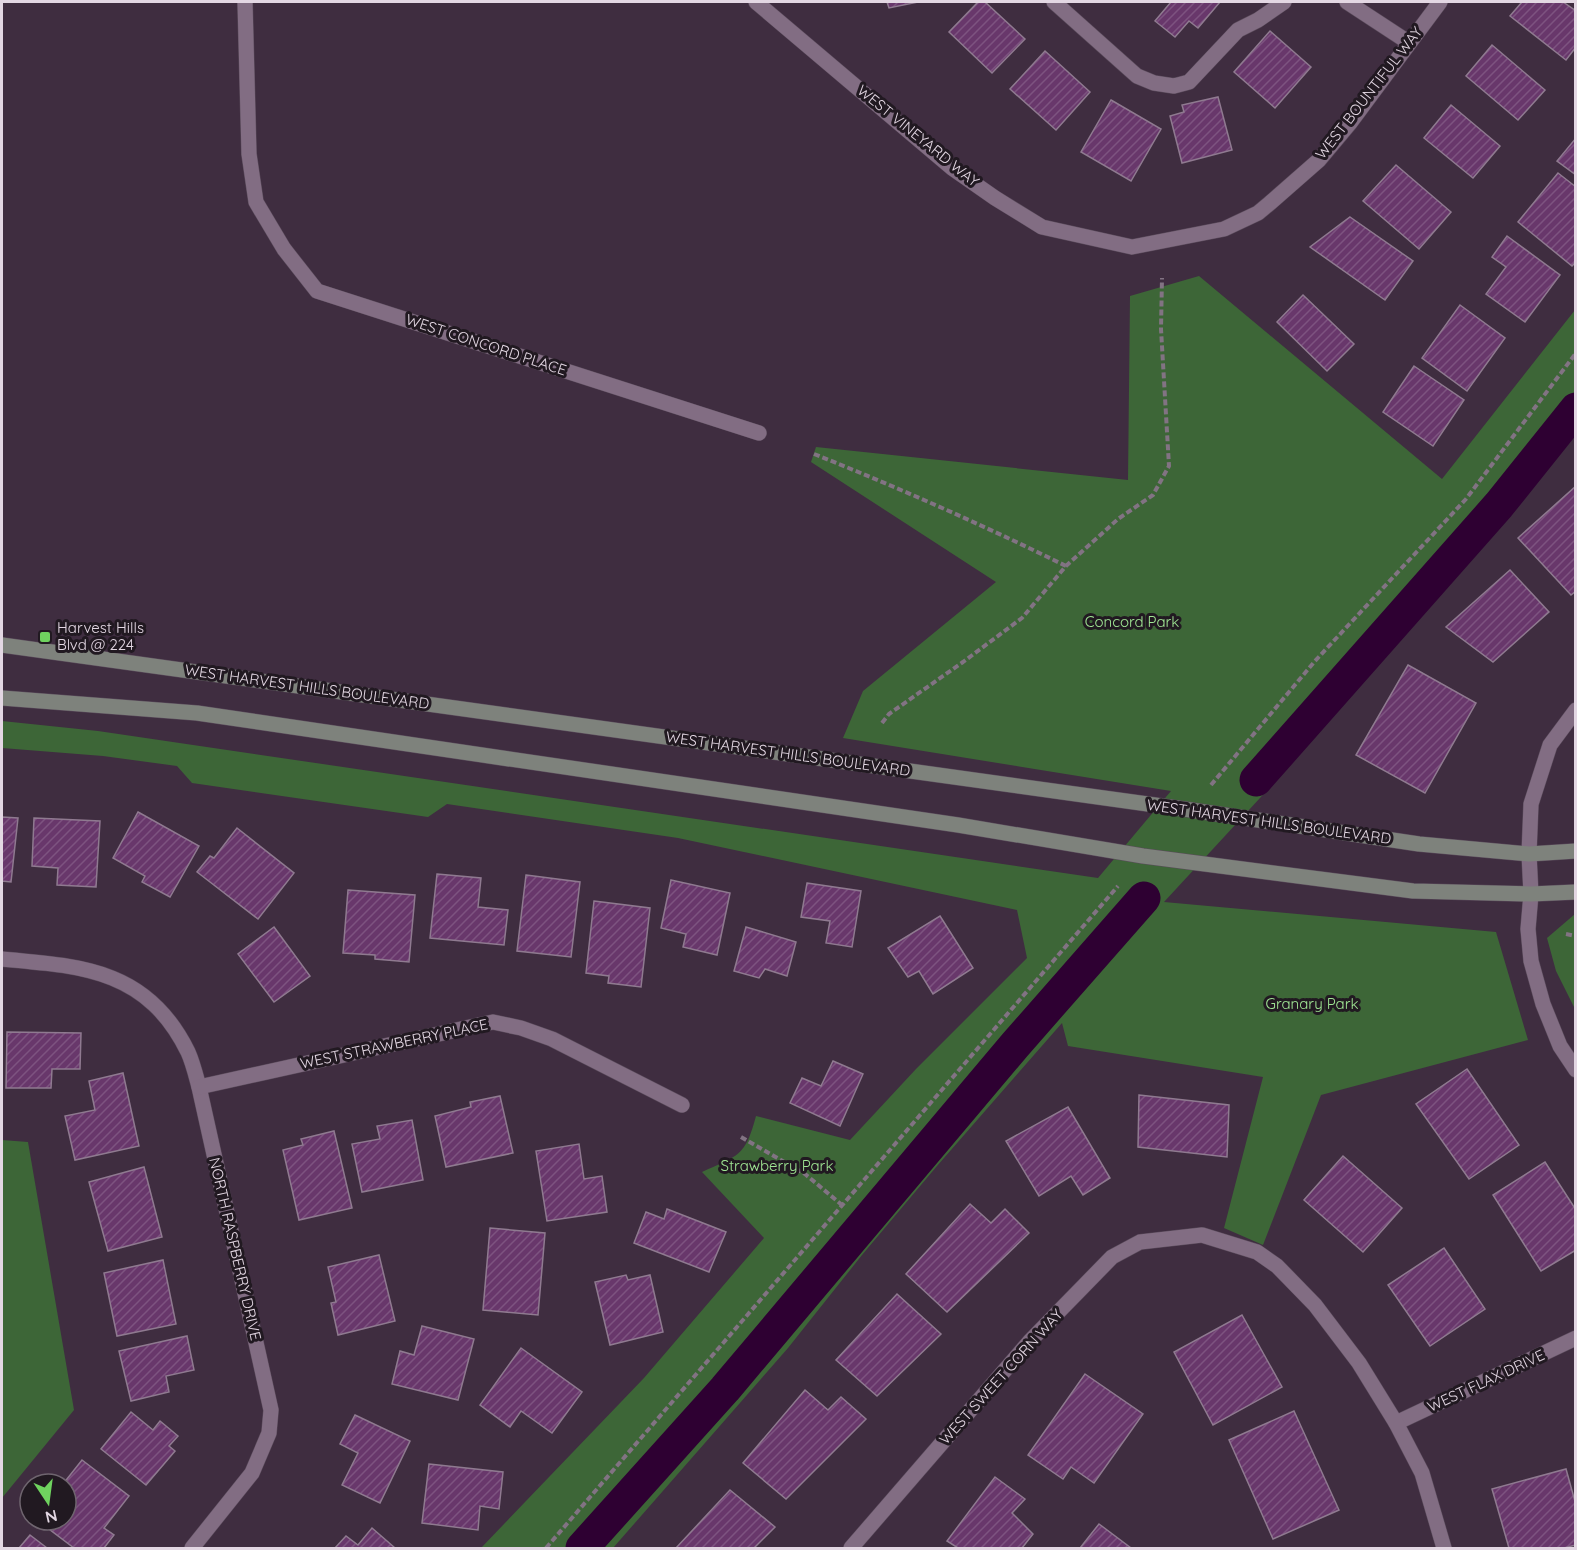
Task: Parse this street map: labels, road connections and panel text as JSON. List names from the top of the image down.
{
  "streets": {
    "street": [
      "WEST BOUNTIFUL WAY",
      "WEST VINEYARD WAY",
      "WEST CONCORD PLACE",
      "WEST HARVEST HILLS BOULEVARD",
      "WEST STRAWBERRY PLACE",
      "NORTH RASPBERRY DRIVE",
      "WEST SWEET CORN WAY",
      "WEST FLAX DRIVE"
    ]
  },
  "crossings": [
    ["WEST BOUNTIFUL WAY", "WEST VINEYARD WAY"],
    ["WEST STRAWBERRY PLACE", "NORTH RASPBERRY DRIVE"],
    ["WEST SWEET CORN WAY", "WEST FLAX DRIVE"]
  ],
  "parks": ["Concord Park", "Granary Park", "Strawberry Park"],
  "places": {
    "transit": ["Harvest Hills Blvd @ 224"]
  },
  "north": "bottom"
}
